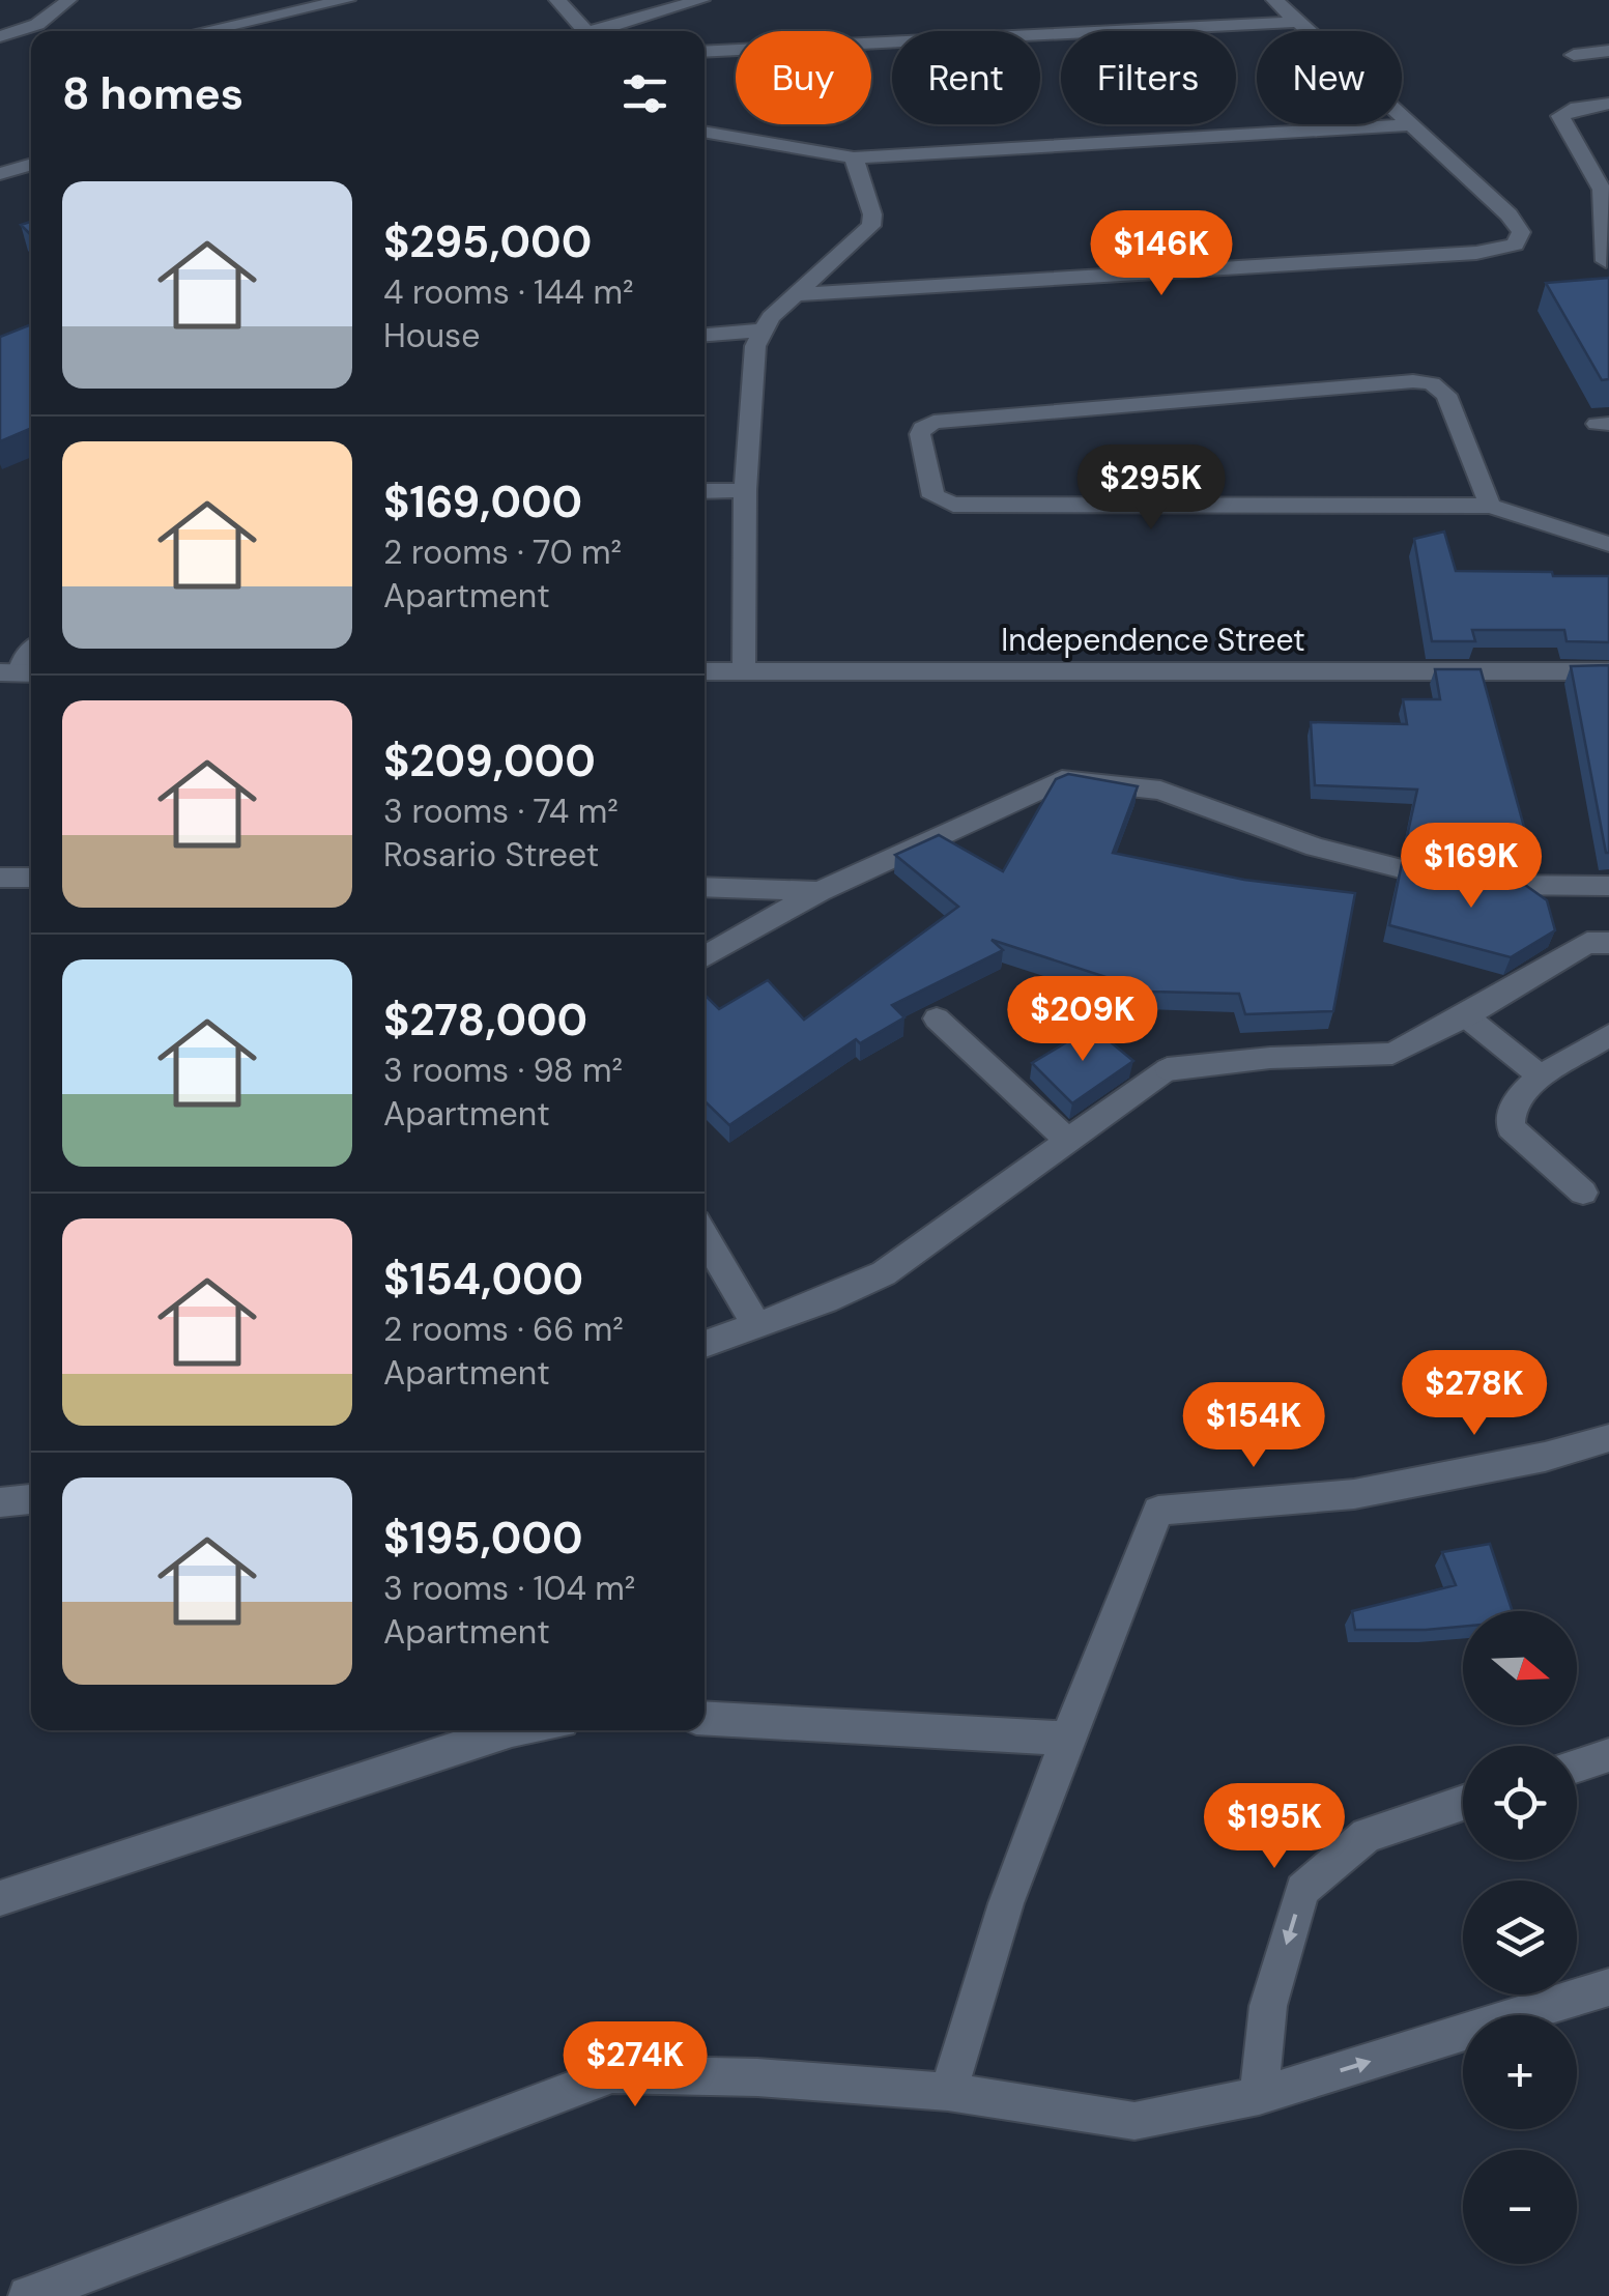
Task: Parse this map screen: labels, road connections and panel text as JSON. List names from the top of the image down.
{
  "streets": {
    "street": ["Independence Street"]
  },
  "north": "right",
  "page": {
    "chip": [
      "Buy",
      "Rent",
      "Filters",
      "New"
    ],
    "heading": "8 homes",
    "list": [
      {
        "name": "$295,000",
        "note": "4 rooms · 144 m² · House"
      },
      {
        "name": "$169,000",
        "note": "2 rooms · 70 m² · Apartment"
      },
      {
        "name": "$209,000",
        "note": "3 rooms · 74 m² · Rosario Street"
      },
      {
        "name": "$278,000",
        "note": "3 rooms · 98 m² · Apartment"
      },
      {
        "name": "$154,000",
        "note": "2 rooms · 66 m² · Apartment"
      },
      {
        "name": "$195,000",
        "note": "3 rooms · 104 m² · Apartment"
      }
    ],
    "price": [
      "$146K",
      "$295K",
      "$169K",
      "$209K",
      "$278K",
      "$154K",
      "$195K",
      "$274K"
    ],
    "map_buttons": ["+", "−"]
  }
}
